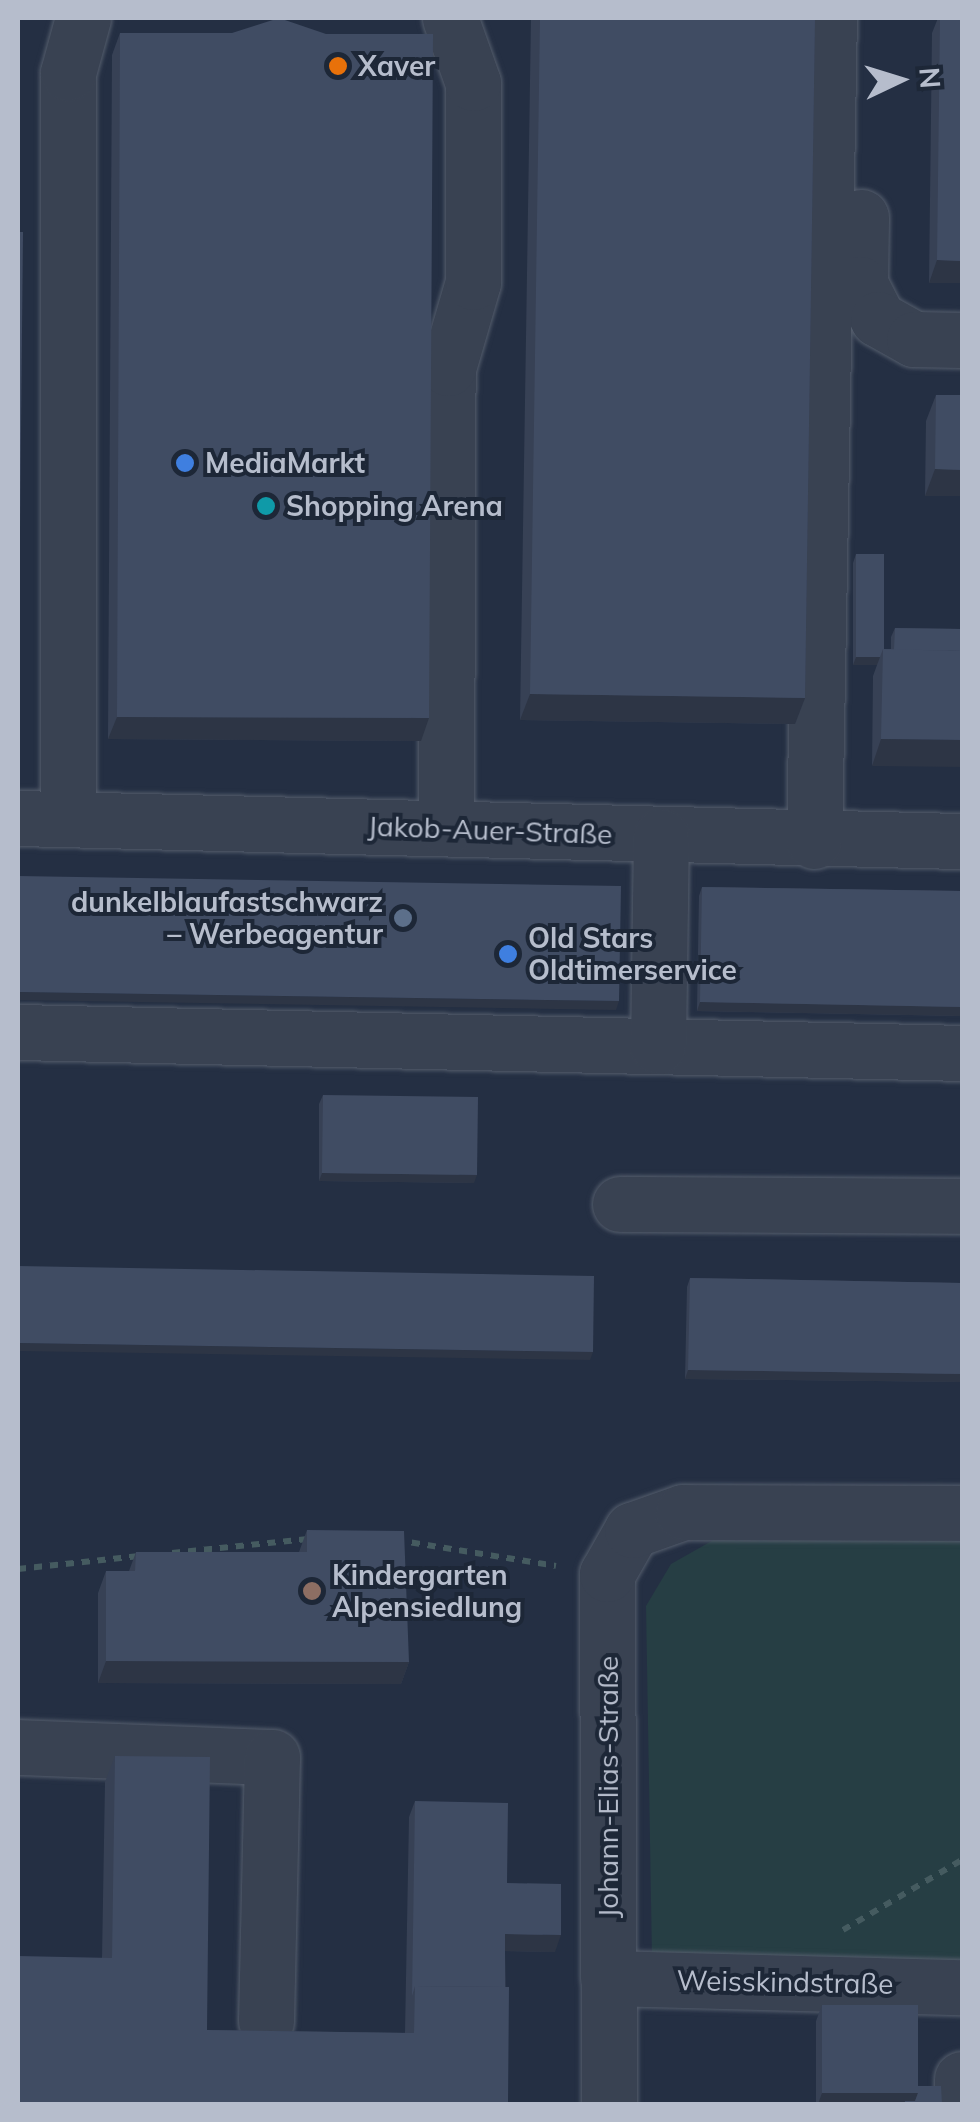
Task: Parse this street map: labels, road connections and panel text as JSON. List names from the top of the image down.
{
  "streets": {
    "street": ["Jakob-Auer-Straße", "Johann-Elias-Straße", "Weisskindstraße"]
  },
  "crossings": [
    ["Johann-Elias-Straße", "Weisskindstraße"]
  ],
  "places": [
    "Xaver",
    "MediaMarkt",
    "Shopping Arena",
    "dunkelblaufastschwarz – Werbeagentur",
    "Old Stars Oldtimerservice",
    "Kindergarten Alpensiedlung"
  ],
  "north": "right"
}
